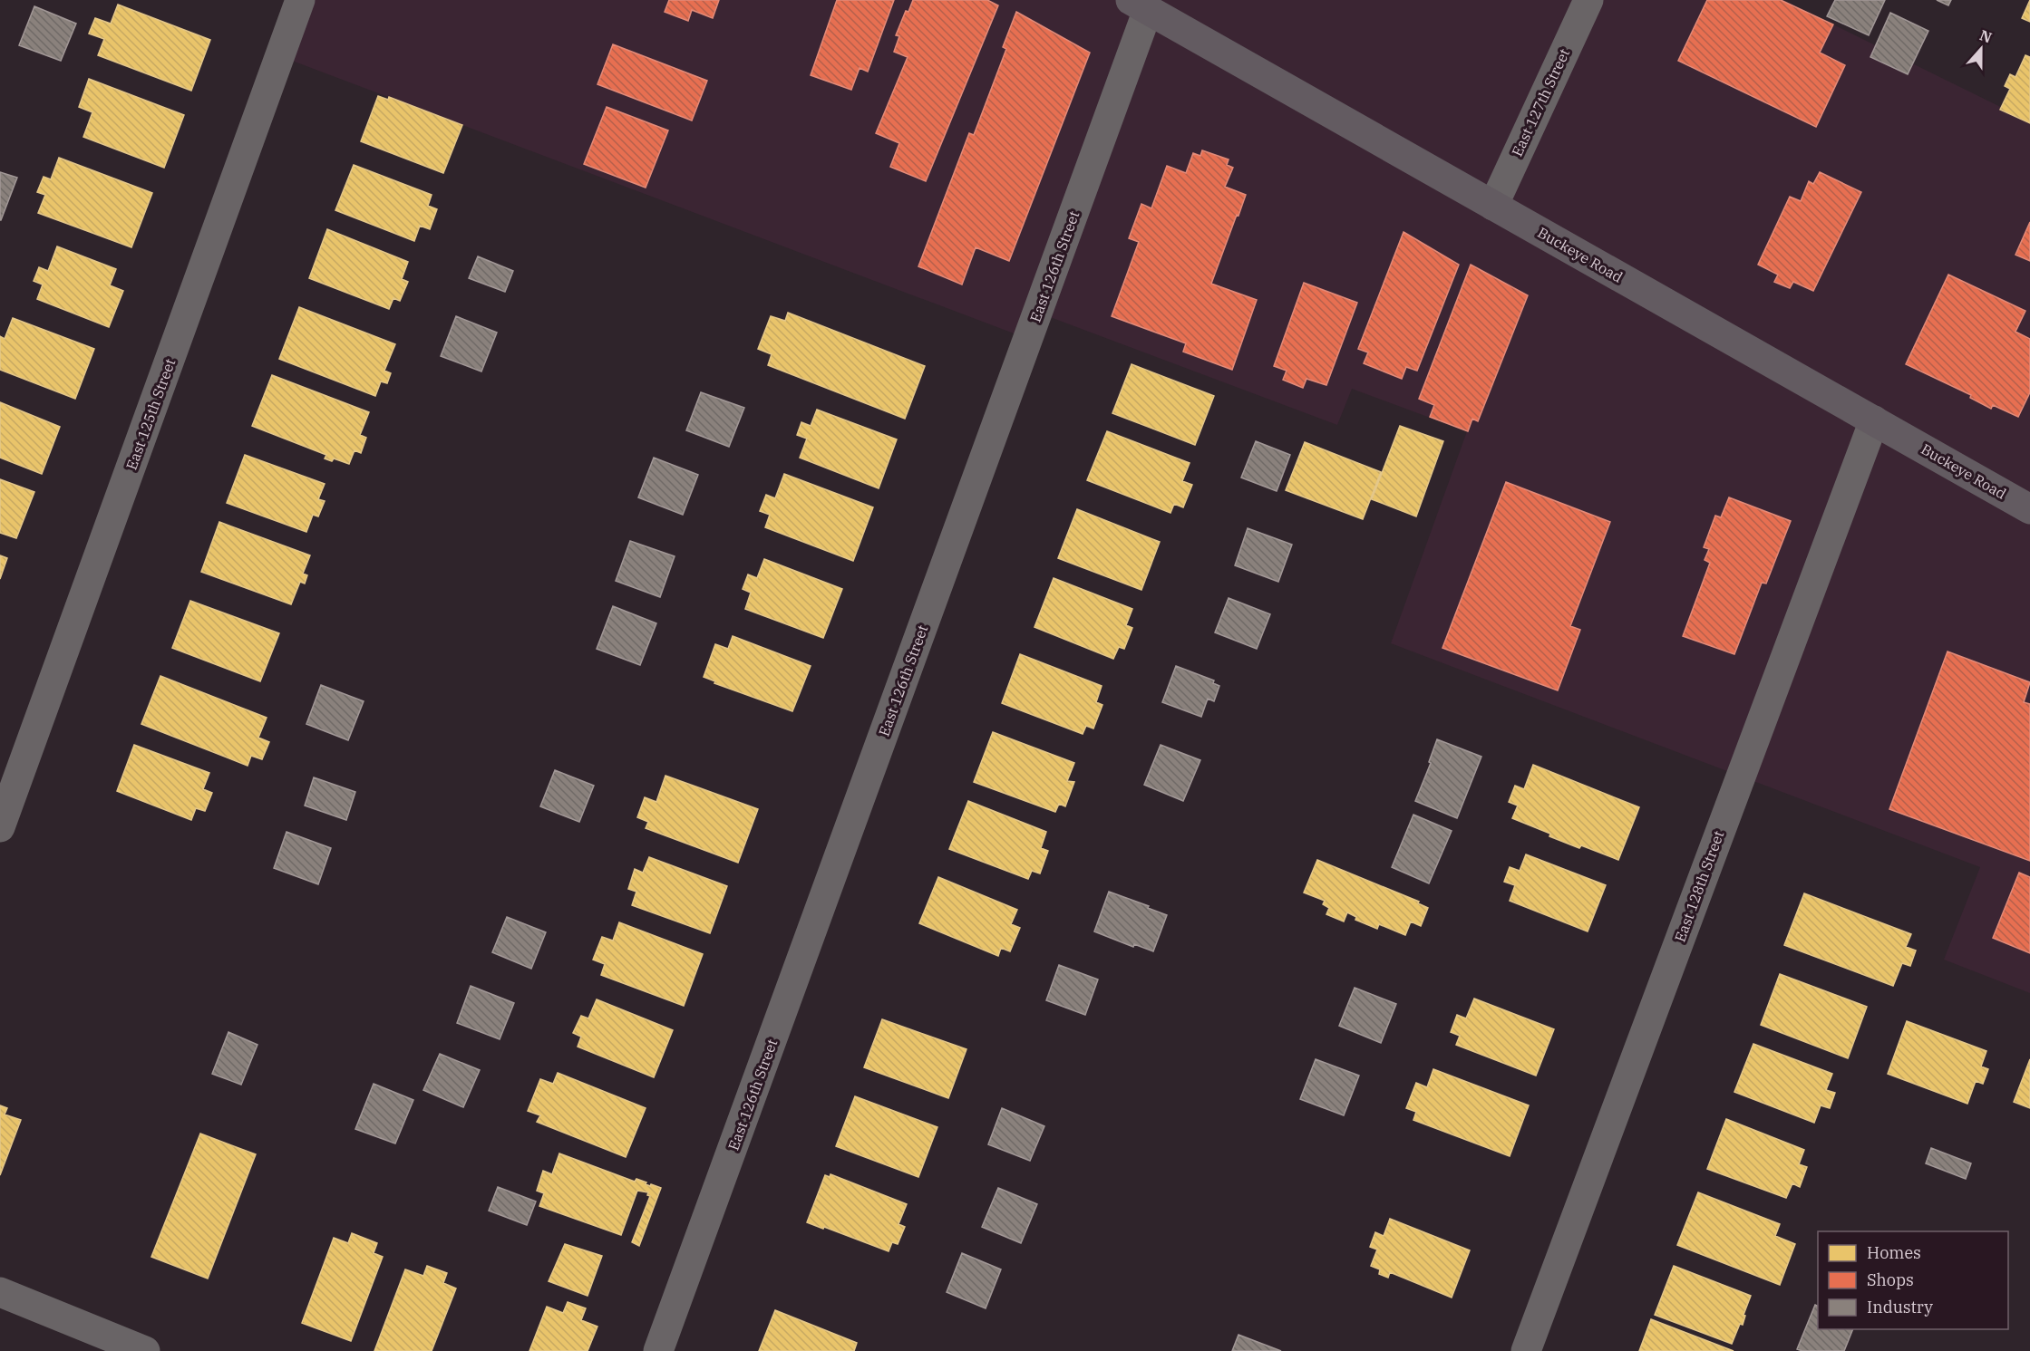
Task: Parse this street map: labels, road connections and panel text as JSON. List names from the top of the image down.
{
  "streets": {
    "street": [
      "East 127th Street",
      "Buckeye Road",
      "East 126th Street",
      "East 125th Street",
      "East 128th Street"
    ]
  },
  "crossings": [
    ["East 127th Street", "Buckeye Road"],
    ["Buckeye Road", "East 126th Street"],
    ["Buckeye Road", "East 128th Street"]
  ],
  "legend": ["Homes", "Shops", "Industry"],
  "north": "top"
}
